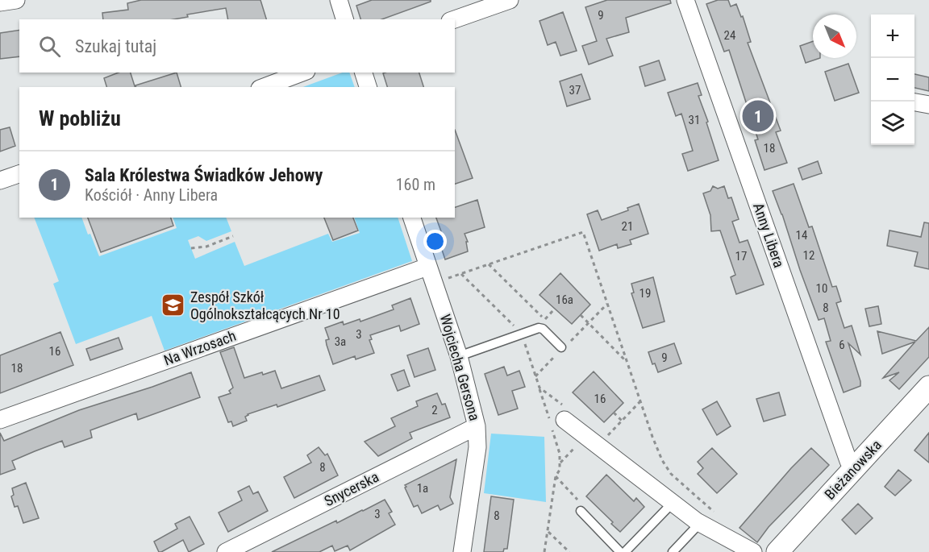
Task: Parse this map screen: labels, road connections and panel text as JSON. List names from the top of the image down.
{
  "streets": {
    "street": [
      "Anny Libera",
      "Na Wrzosach",
      "Wojciecha Gersona",
      "Bieżanowska",
      "Snycerska"
    ]
  },
  "crossings": [
    ["Anny Libera", "Bieżanowska"],
    ["Na Wrzosach", "Wojciecha Gersona"],
    ["Wojciecha Gersona", "Snycerska"]
  ],
  "places": {
    "school or university": ["Zespół Szkół Ogólnokształcących Nr 10"]
  },
  "house_numbers": [
    "9",
    "24",
    "37",
    "31",
    "18",
    "21",
    "14",
    "12",
    "17",
    "10",
    "19",
    "16a",
    "8",
    "3",
    "3a",
    "6",
    "16",
    "9",
    "18",
    "16",
    "2",
    "8",
    "1a",
    "3",
    "8"
  ],
  "north": "bottom right",
  "page": {
    "map_buttons": ["+", "−"],
    "search": "Szukaj tutaj",
    "heading": "W pobliżu",
    "pins": "1",
    "list": [
      {
        "mark": "1",
        "name": "Sala Królestwa Świadków Jehowy",
        "note": "Kościół · Anny Libera",
        "value": "160 m"
      }
    ]
  }
}
